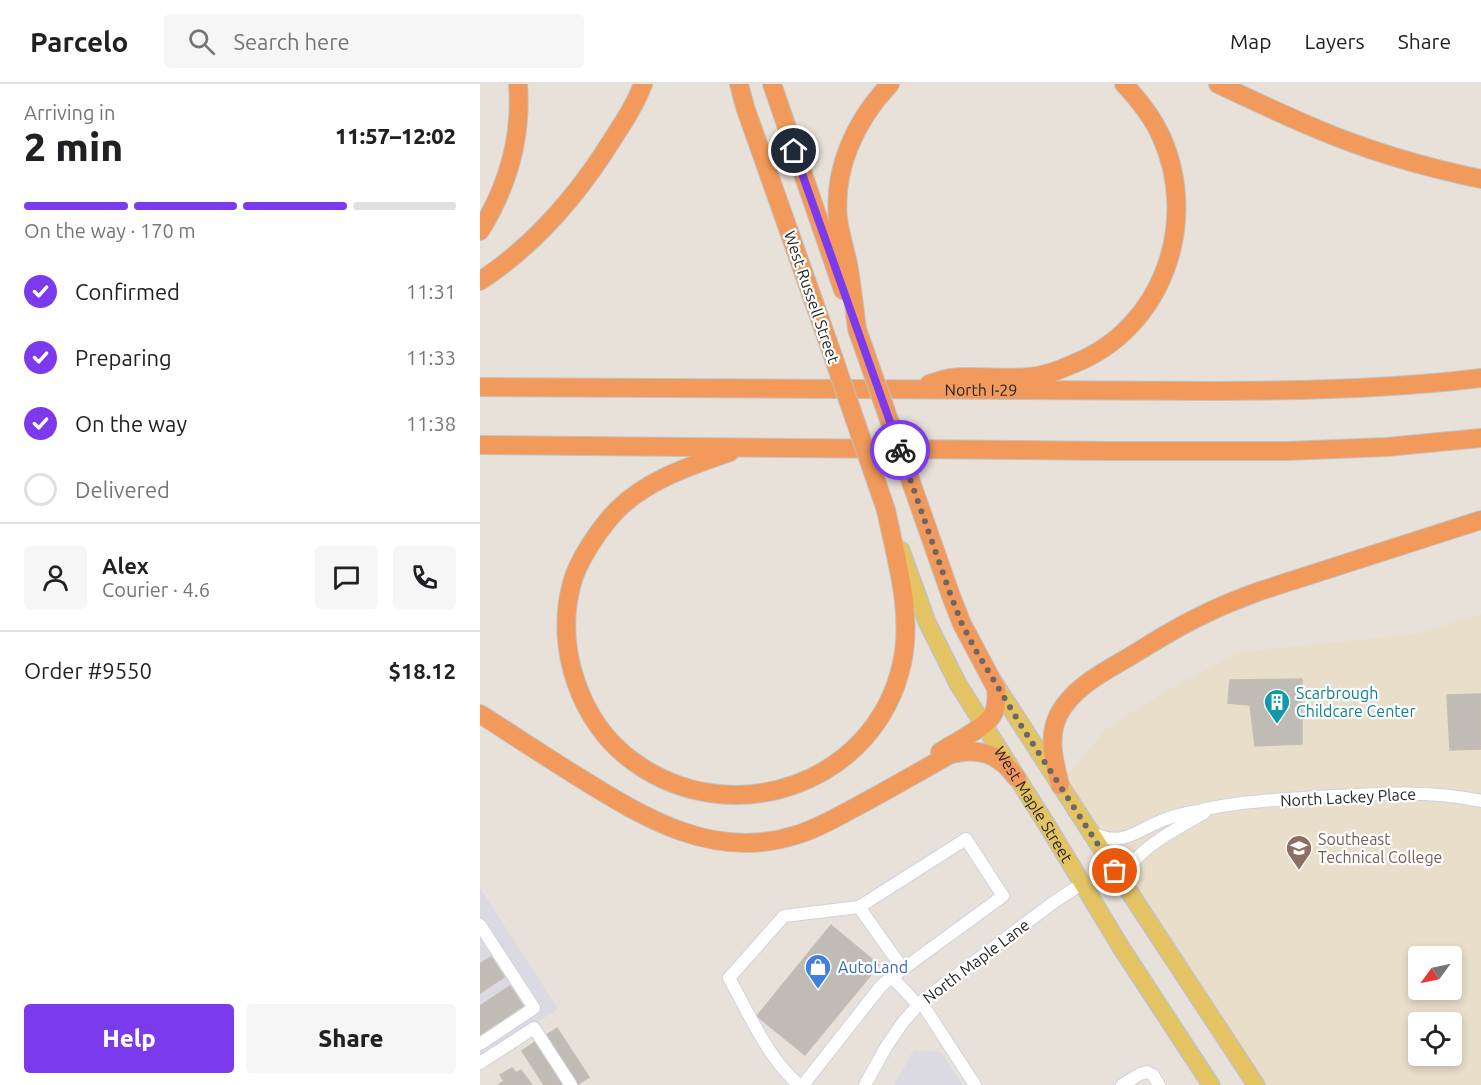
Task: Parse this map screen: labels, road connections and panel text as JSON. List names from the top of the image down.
{
  "streets": {
    "highway": ["West Russell Street", "North I-29"],
    "main road": ["West Maple Street"],
    "street": ["North Lackey Place", "North Maple Lane"]
  },
  "crossings": [
    ["West Russell Street", "West Maple Street"],
    ["North Lackey Place", "West Maple Street"],
    ["West Maple Street", "North Maple Lane"]
  ],
  "places": {
    "building": ["Scarbrough Childcare Center"],
    "school or university": ["Southeast Technical College"],
    "shop": ["AutoLand"]
  },
  "north": "bottom left",
  "page": {
    "header": "Parcelo",
    "search": "Search here",
    "nav": ["Map", "Layers", "Share"],
    "heading": ["2 min", "Arriving in", "11:57–12:02"],
    "panel": [
      "Alex",
      "Courier · 4.6",
      "Order #9550",
      "$18.12"
    ],
    "bar": "On the way · 170 m",
    "list": [
      ["Confirmed", "11:31"],
      ["Preparing", "11:33"],
      ["On the way", "11:38"],
      "Delivered"
    ],
    "buttons": ["Help", "Share"]
  }
}
